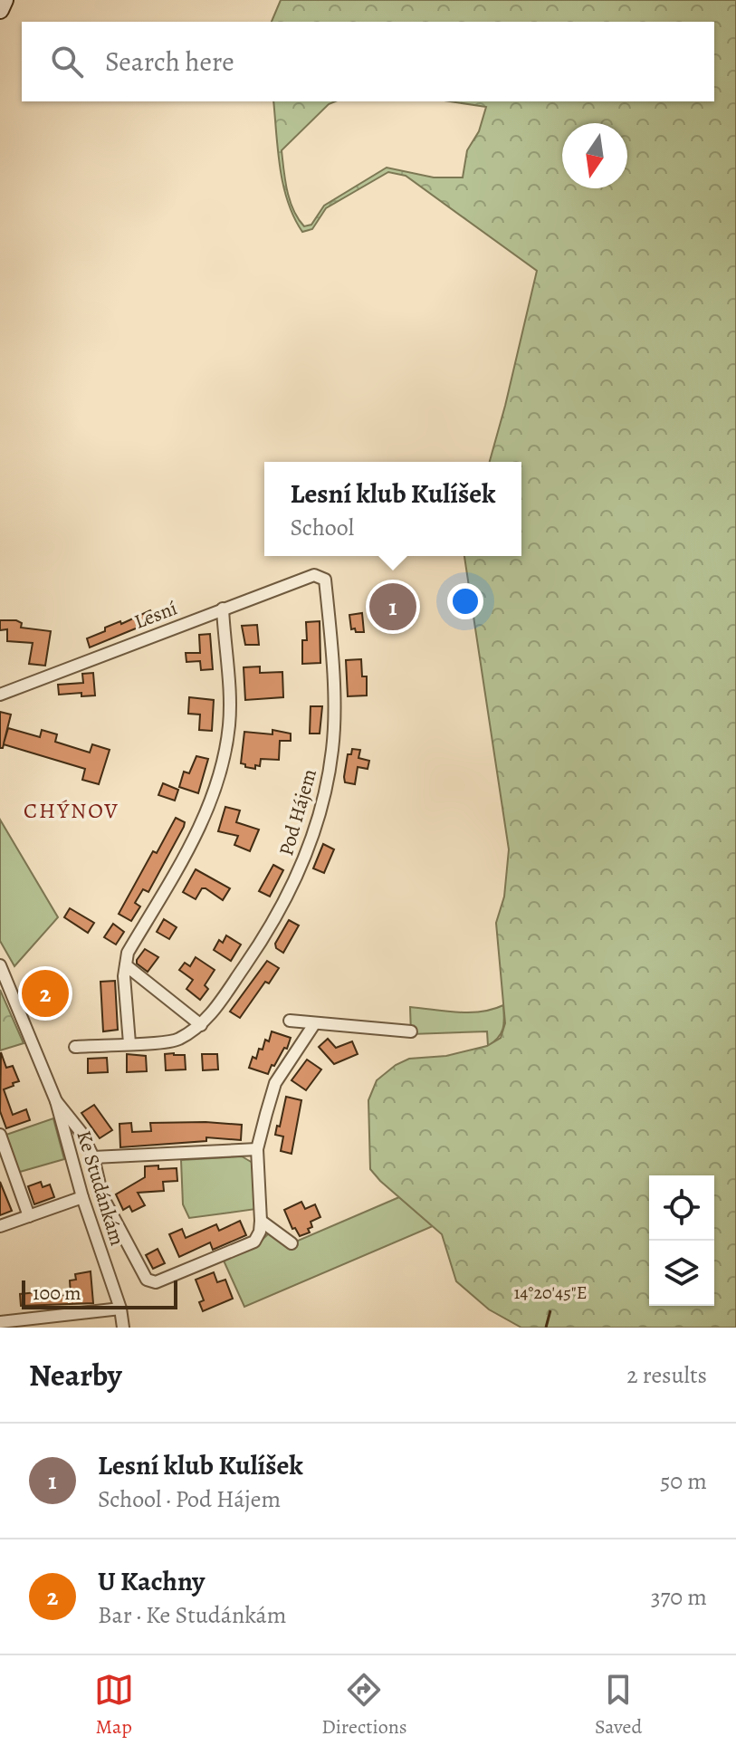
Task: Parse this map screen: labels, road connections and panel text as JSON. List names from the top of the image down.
{
  "streets": {
    "street": ["Lesní", "Pod Hájem", "Ke Studánkám"]
  },
  "crossings": [
    ["Lesní", "Pod Hájem"]
  ],
  "districts": ["CHÝNOV"],
  "scale_bar": "100 m",
  "north": "bottom",
  "page": {
    "search": "Search here",
    "popup": ["Lesní klub Kulíšek", "School"],
    "pins": ["1", "2"],
    "scale": "100 m",
    "heading": ["Nearby", "2 results"],
    "list": [
      {
        "mark": "1",
        "name": "Lesní klub Kulíšek",
        "note": "School · Pod Hájem",
        "value": "50 m"
      },
      {
        "mark": "2",
        "name": "U Kachny",
        "note": "Bar · Ke Studánkám",
        "value": "370 m"
      }
    ],
    "nav": ["Map", "Directions", "Saved"]
  },
  "coordinates": ["14°20'45\"E"]
}
